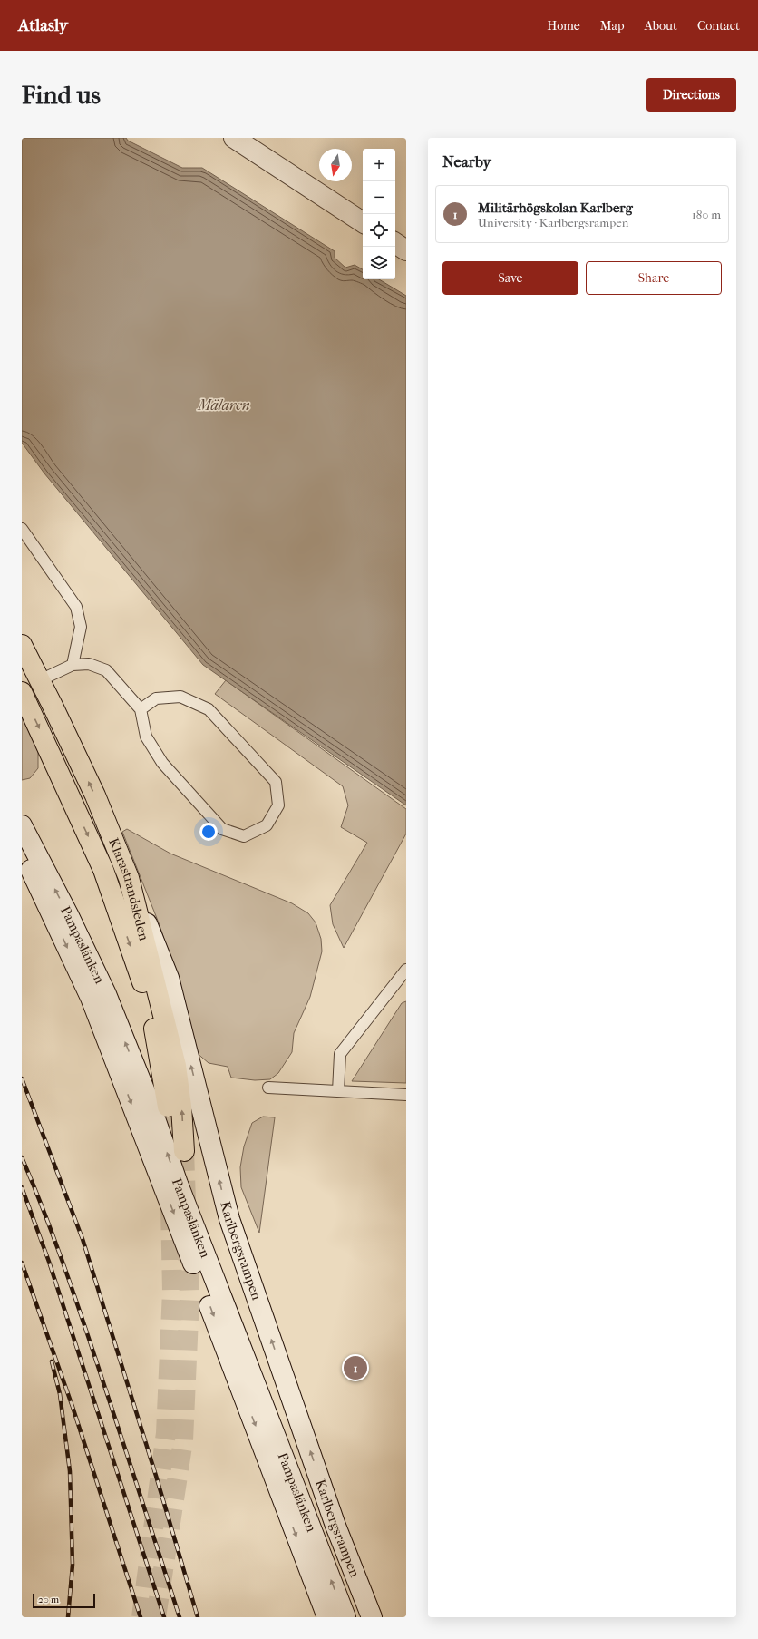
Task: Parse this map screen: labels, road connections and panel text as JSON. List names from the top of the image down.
{
  "streets": {
    "highway": ["Klarastrandsleden"],
    "main road": ["Pampaslänken", "Karlbergsrampen"]
  },
  "crossings": [
    ["Klarastrandsleden", "Karlbergsrampen"]
  ],
  "one_way": ["Karlbergsrampen"],
  "water": ["Mälaren"],
  "scale_bar": "20 m",
  "north": "bottom",
  "page": {
    "header": "Atlasly",
    "nav": [
      "Home",
      "Map",
      "About",
      "Contact"
    ],
    "buttons": [
      "Directions",
      ["Save", "Share"]
    ],
    "title": "Find us",
    "heading": "Nearby",
    "map_buttons": ["+", "−"],
    "list": [
      {
        "mark": "1",
        "name": "Militärhögskolan Karlberg",
        "note": "University · Karlbergsrampen",
        "value": "180 m"
      }
    ],
    "pins": "1",
    "scale": "20 m"
  }
}
